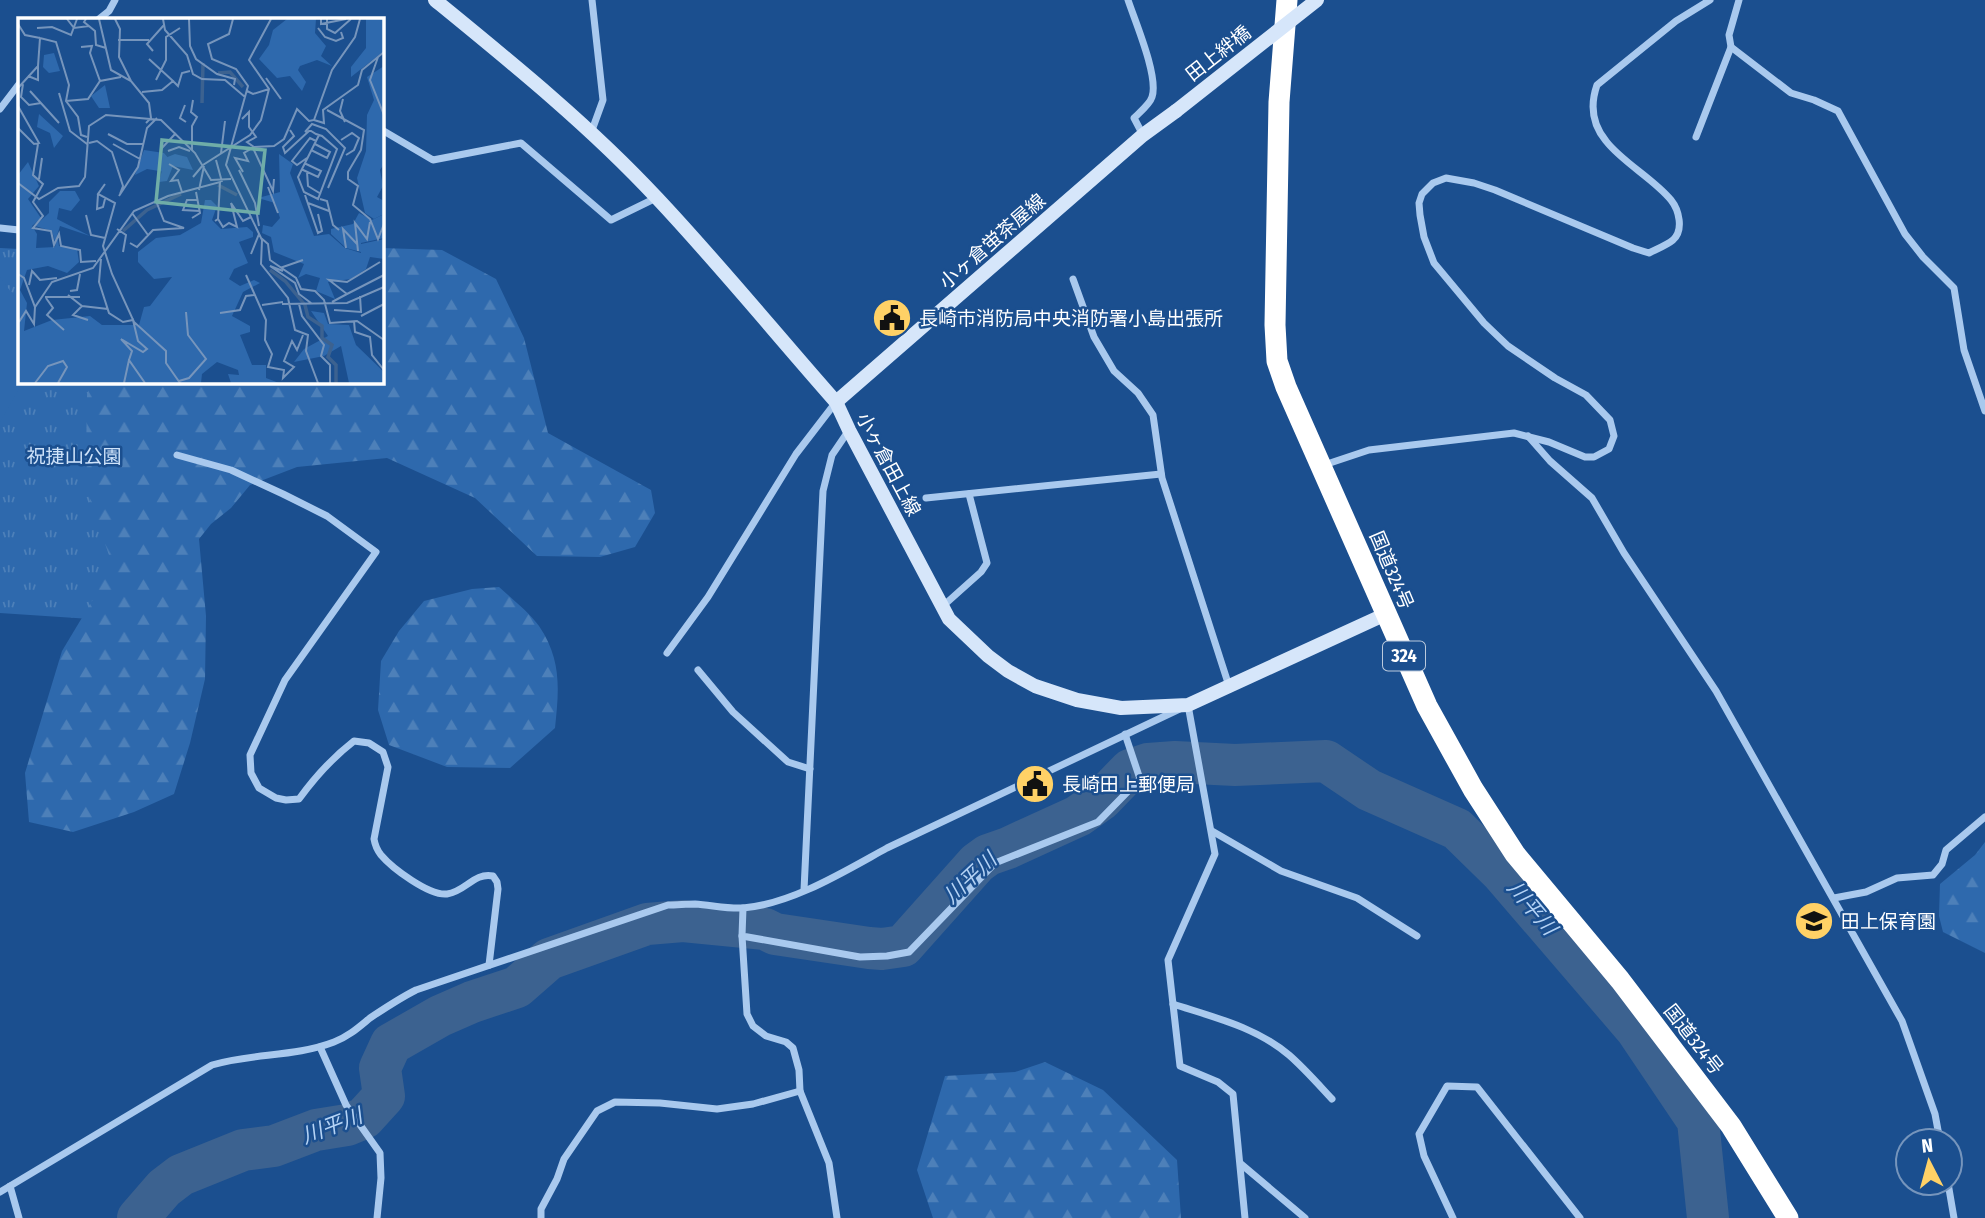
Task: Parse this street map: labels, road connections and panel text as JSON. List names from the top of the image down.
{
  "streets": {
    "highway": ["国道324号", "324"],
    "main road": ["田上絆橋", "小ヶ倉蛍茶屋線", "小ヶ倉田上線"]
  },
  "crossings": [
    ["田上絆橋", "小ヶ倉蛍茶屋線"],
    ["小ヶ倉蛍茶屋線", "小ヶ倉田上線"],
    ["小ヶ倉田上線", "国道324号"]
  ],
  "water": ["川平川"],
  "parks": ["祝捷山公園"],
  "places": {
    "public building": ["長崎市消防局中央消防署小島出張所", "長崎田上郵便局"],
    "school or university": ["田上保育園"]
  },
  "north": "top"
}
